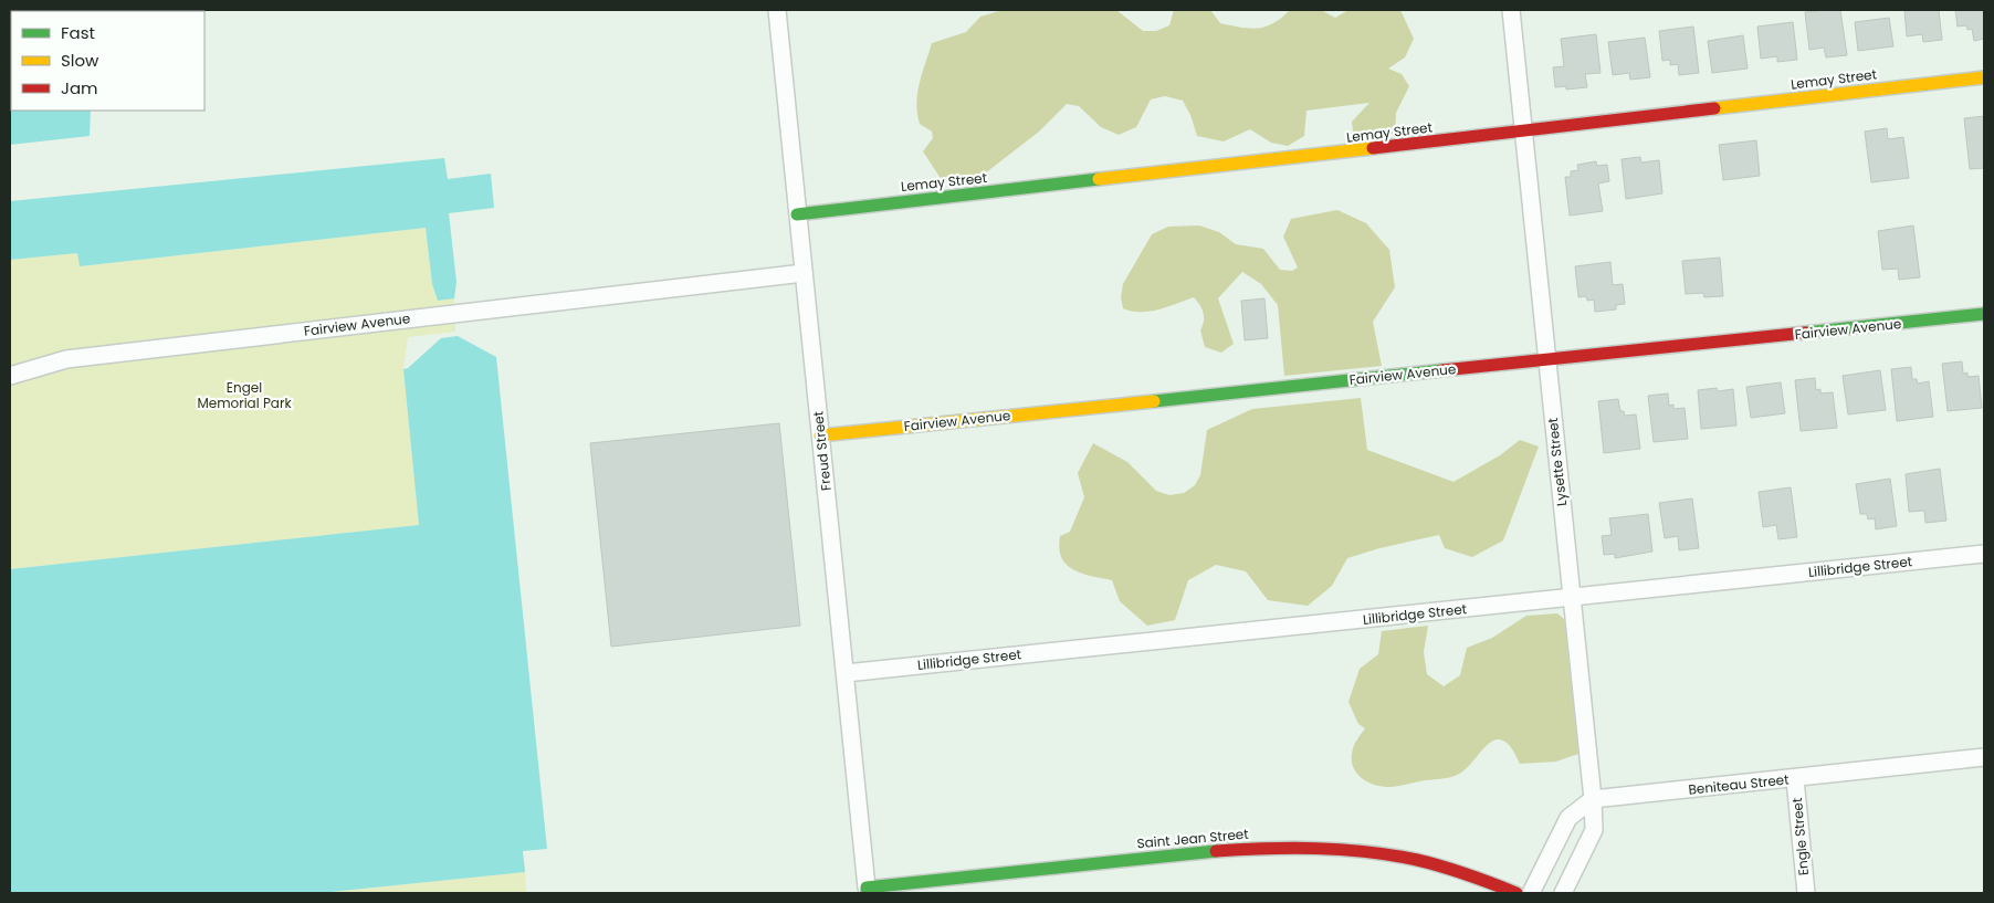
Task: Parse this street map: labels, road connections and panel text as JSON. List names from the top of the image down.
{
  "streets": {
    "street": [
      "Lemay Street",
      "Fairview Avenue",
      "Freud Street",
      "Lysette Street",
      "Lillibridge Street",
      "Beniteau Street",
      "Engle Street",
      "Saint Jean Street"
    ]
  },
  "crossings": [
    ["Lemay Street", "Freud Street"],
    ["Lemay Street", "Lysette Street"],
    ["Fairview Avenue", "Freud Street"],
    ["Fairview Avenue", "Lysette Street"],
    ["Freud Street", "Lillibridge Street"],
    ["Freud Street", "Saint Jean Street"],
    ["Lysette Street", "Lillibridge Street"],
    ["Lysette Street", "Beniteau Street"],
    ["Beniteau Street", "Engle Street"]
  ],
  "parks": ["Engel Memorial Park"],
  "legend": ["Fast", "Slow", "Jam"]
}
